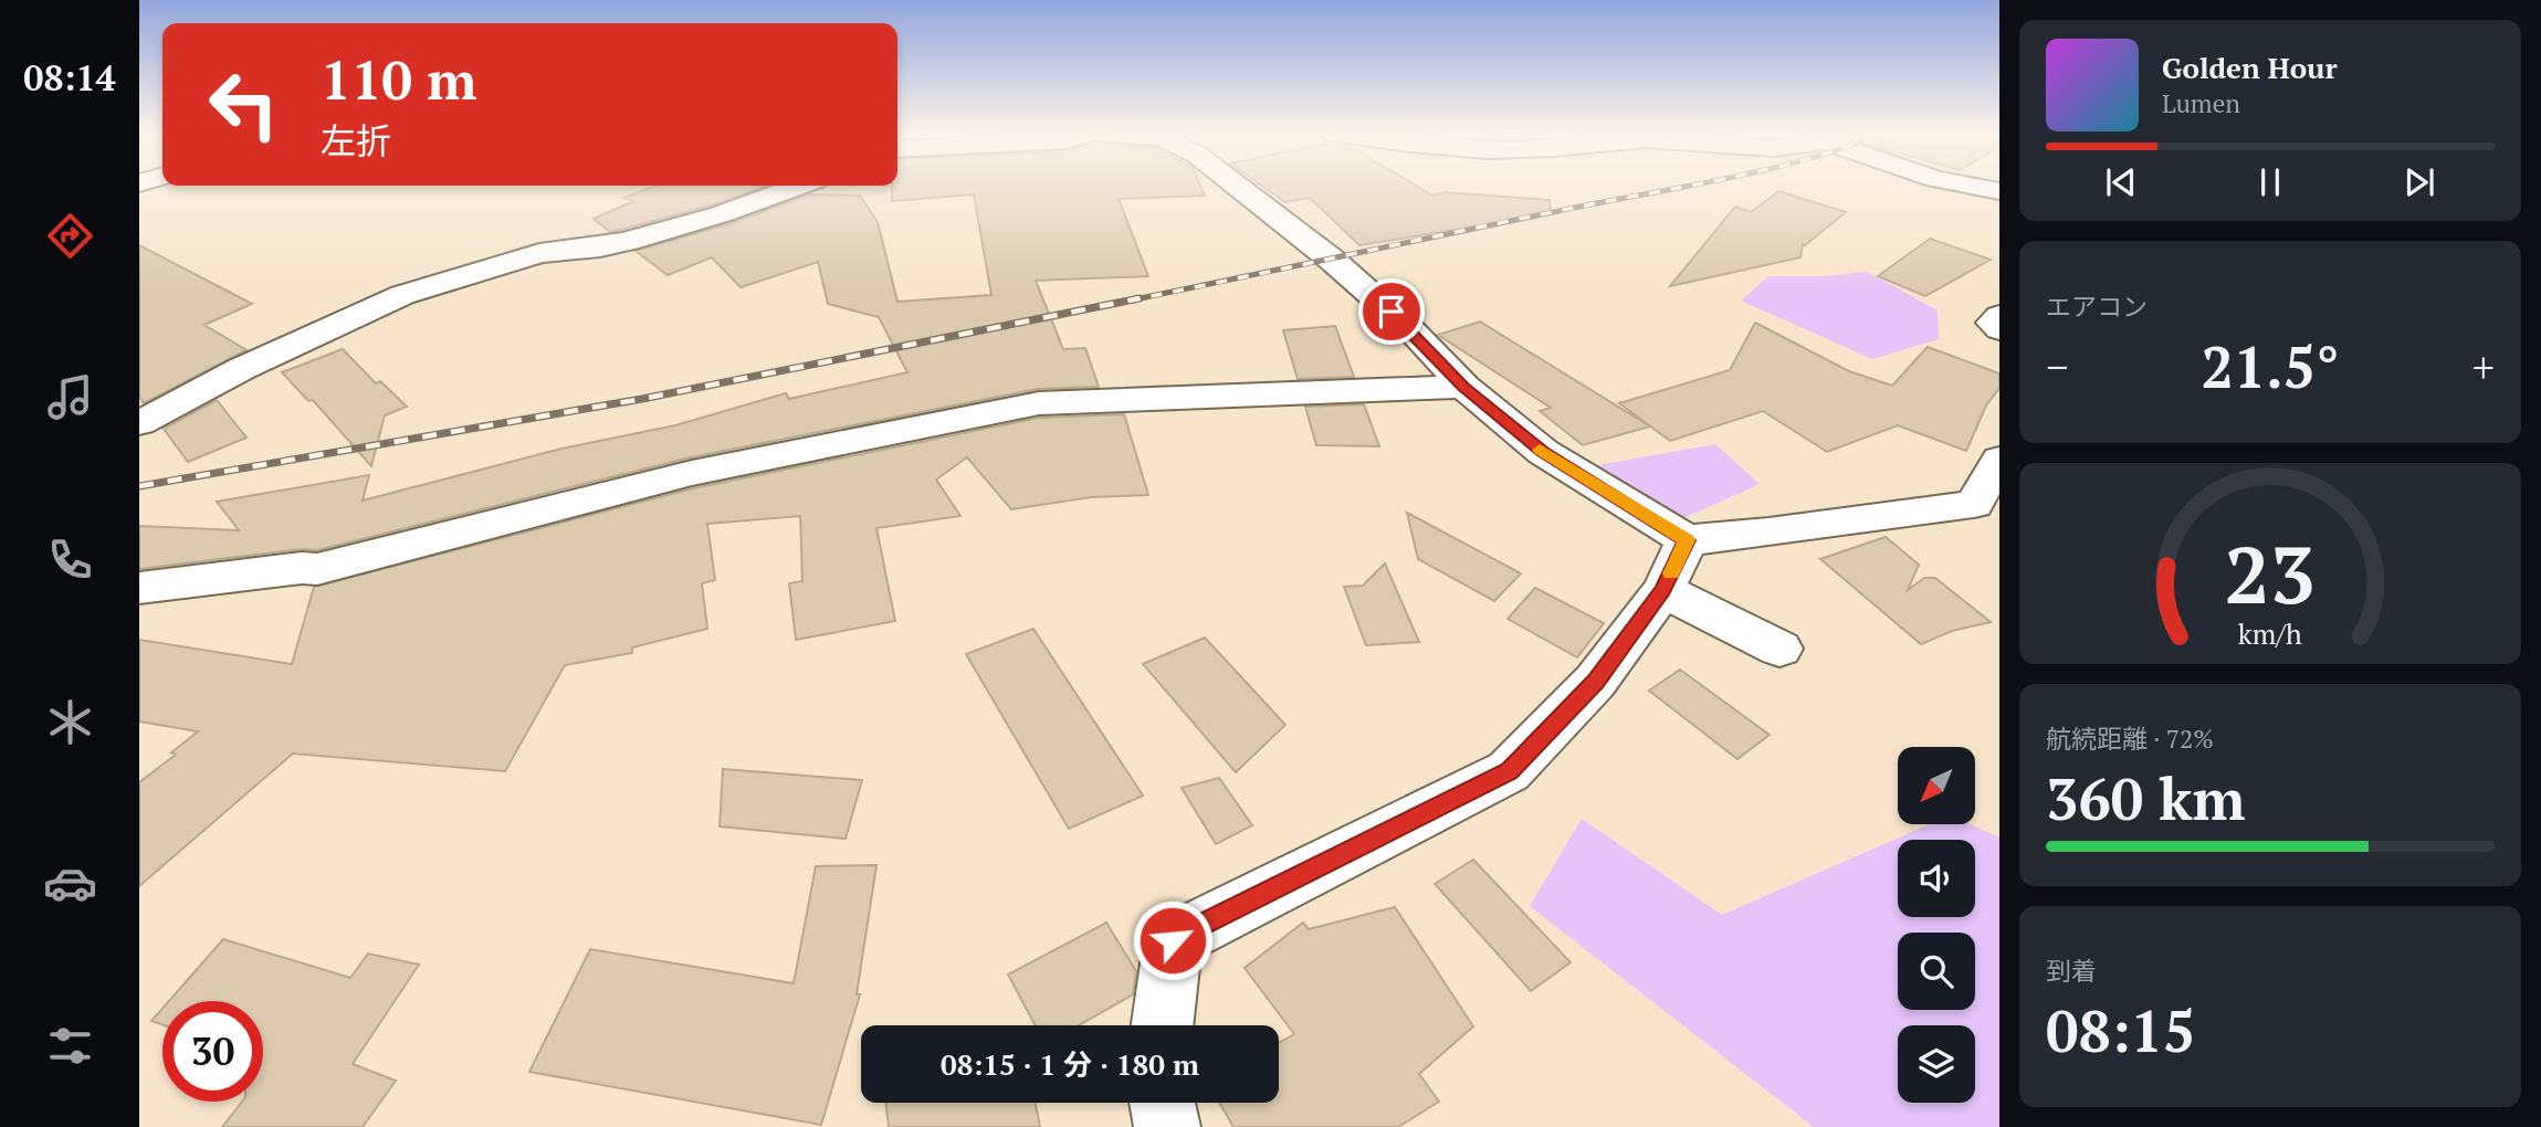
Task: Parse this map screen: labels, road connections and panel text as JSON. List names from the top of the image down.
{
  "north": "bottom left",
  "page": {
    "tabs": "08:14",
    "turn": ["110 m", "左折"],
    "song": ["Golden Hour", "Lumen"],
    "tile": [
      "エアコン",
      ["航続距離 · 72%", "360 km"],
      ["到着", "08:15"]
    ],
    "heat": ["−", "21.5°", "+"],
    "limit": "30",
    "trip": "08:15 · 1 分 · 180 m",
    "gauge": ["23", "km/h"]
  }
}
